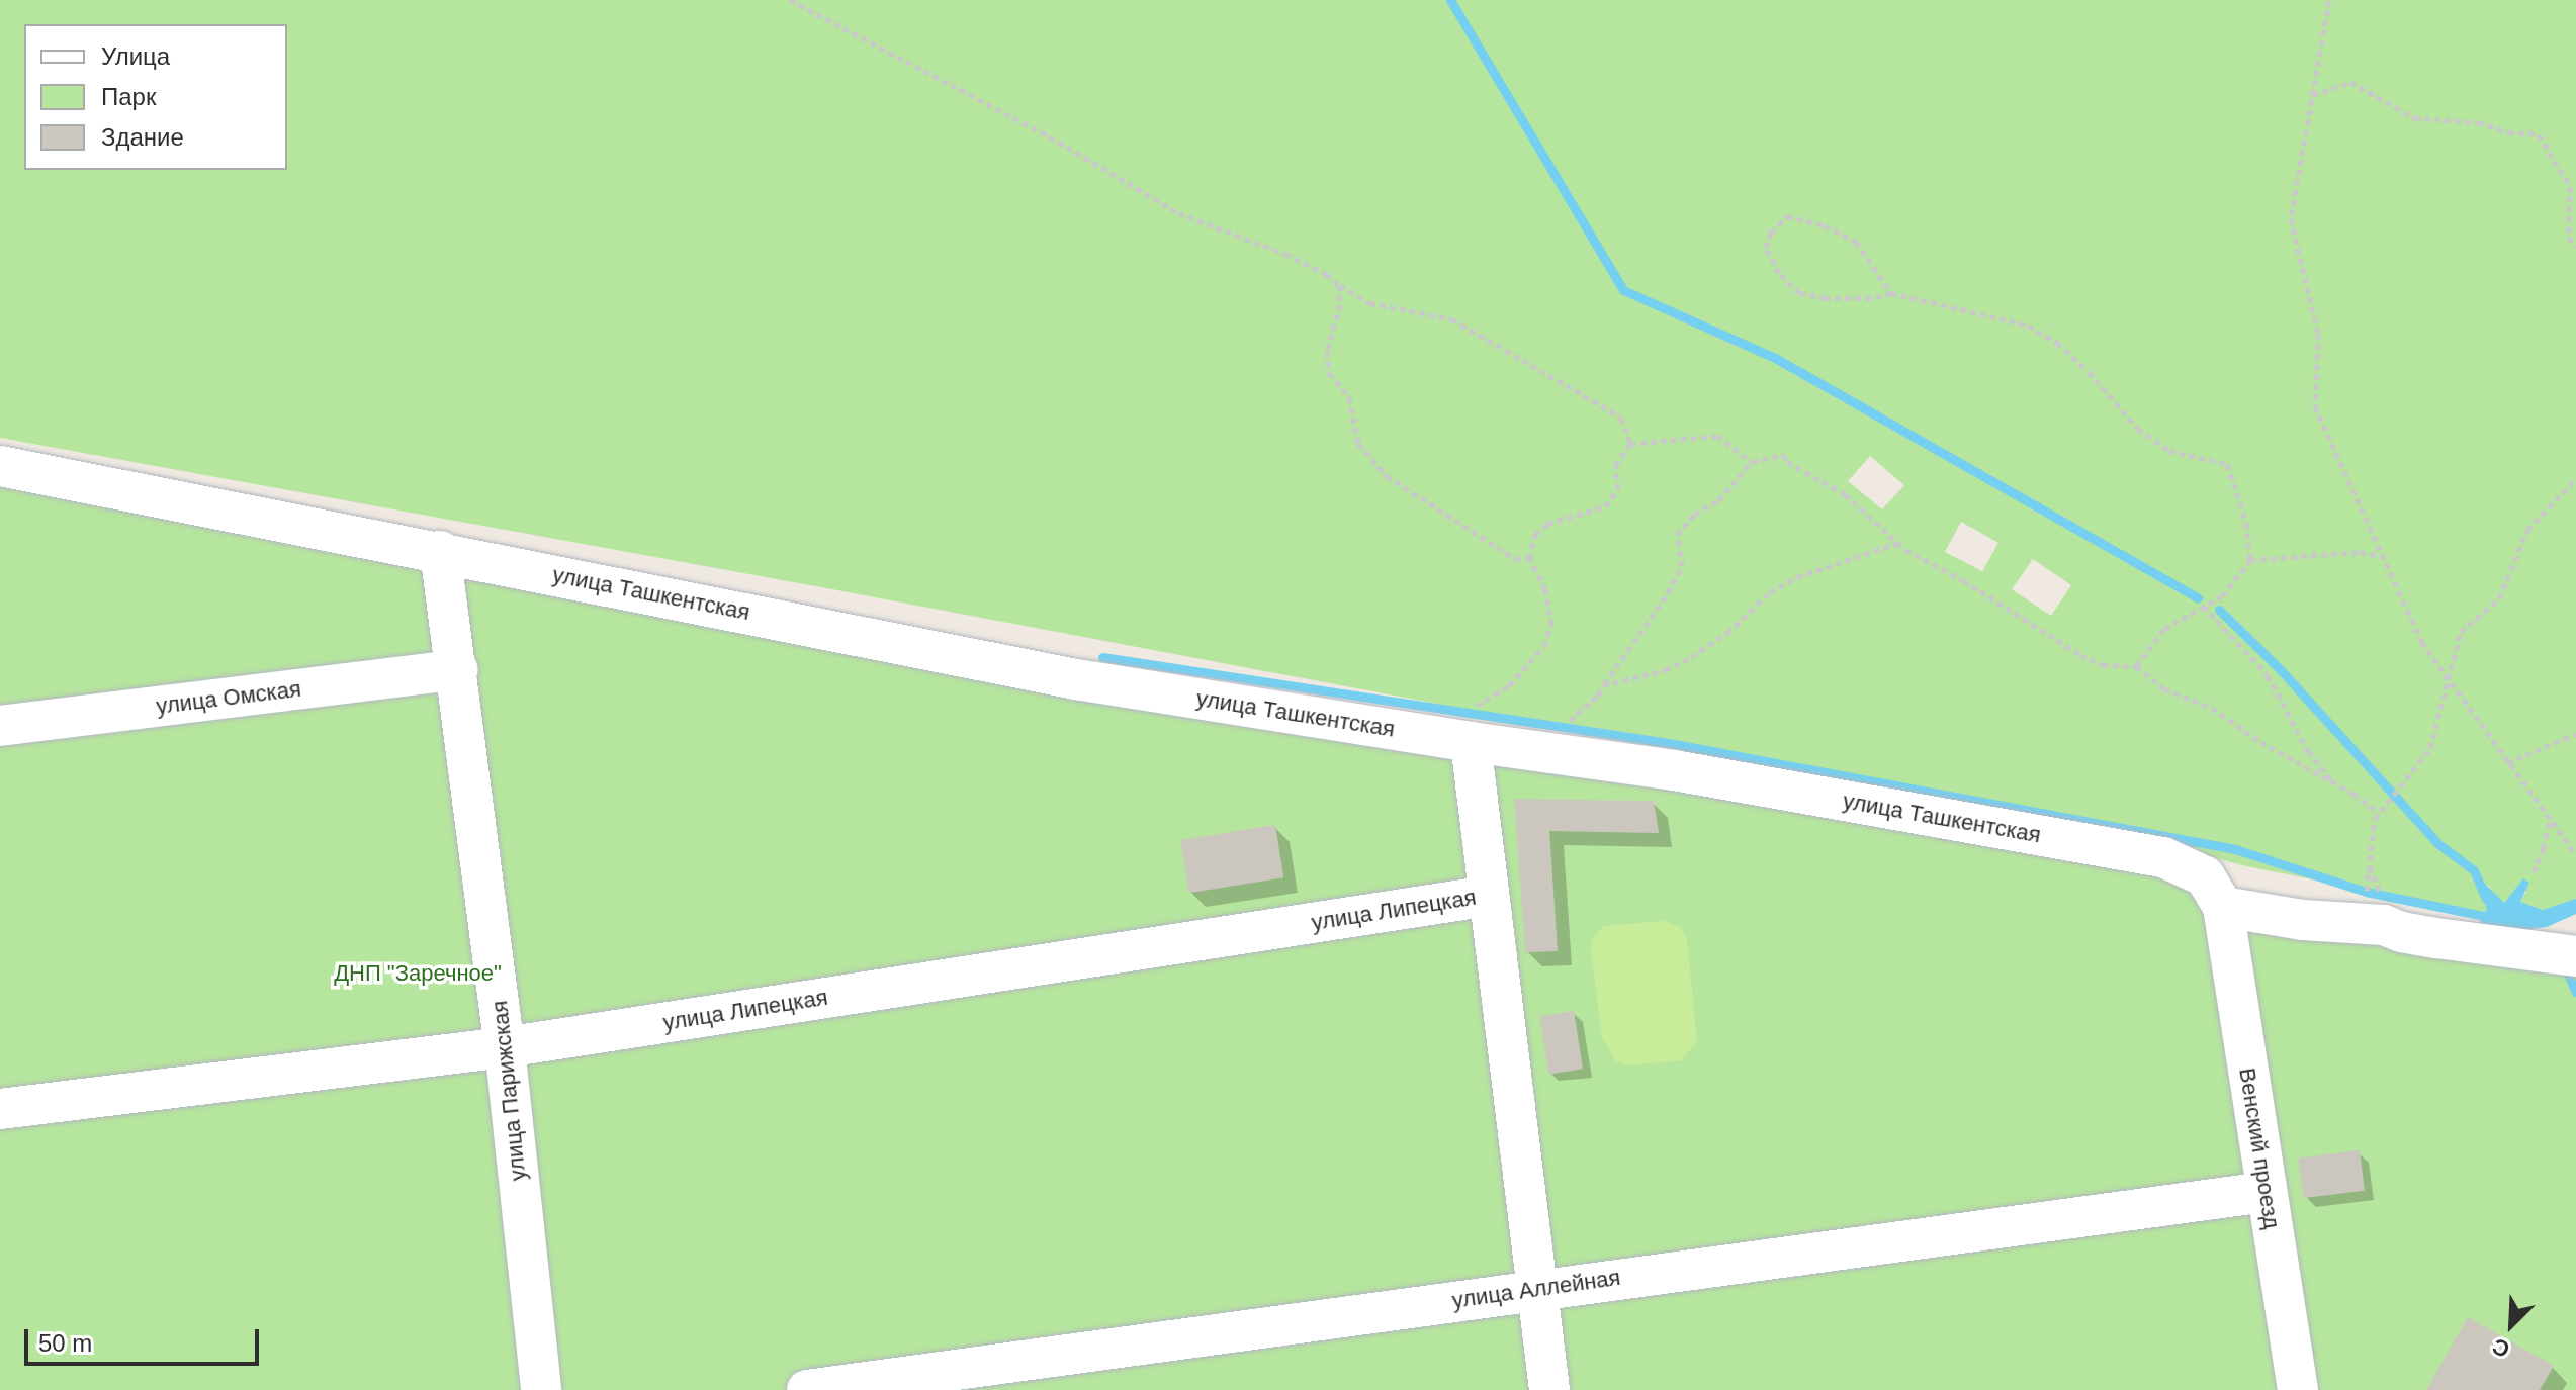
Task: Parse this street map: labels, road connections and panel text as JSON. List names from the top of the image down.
{
  "streets": {
    "street": [
      "улица Ташкентская",
      "улица Омская",
      "улица Липецкая",
      "улица Парижская",
      "Венский проезд",
      "улица Аллейная"
    ]
  },
  "crossings": [
    ["улица Ташкентская", "улица Парижская"],
    ["улица Ташкентская", "Венский проезд"],
    ["улица Омская", "улица Парижская"],
    ["улица Липецкая", "улица Парижская"],
    ["Венский проезд", "улица Аллейная"]
  ],
  "parks": ["ДНП \"Заречное\""],
  "legend": ["Улица", "Парк", "Здание"],
  "scale_bar": "50 m",
  "north": "bottom left"
}
